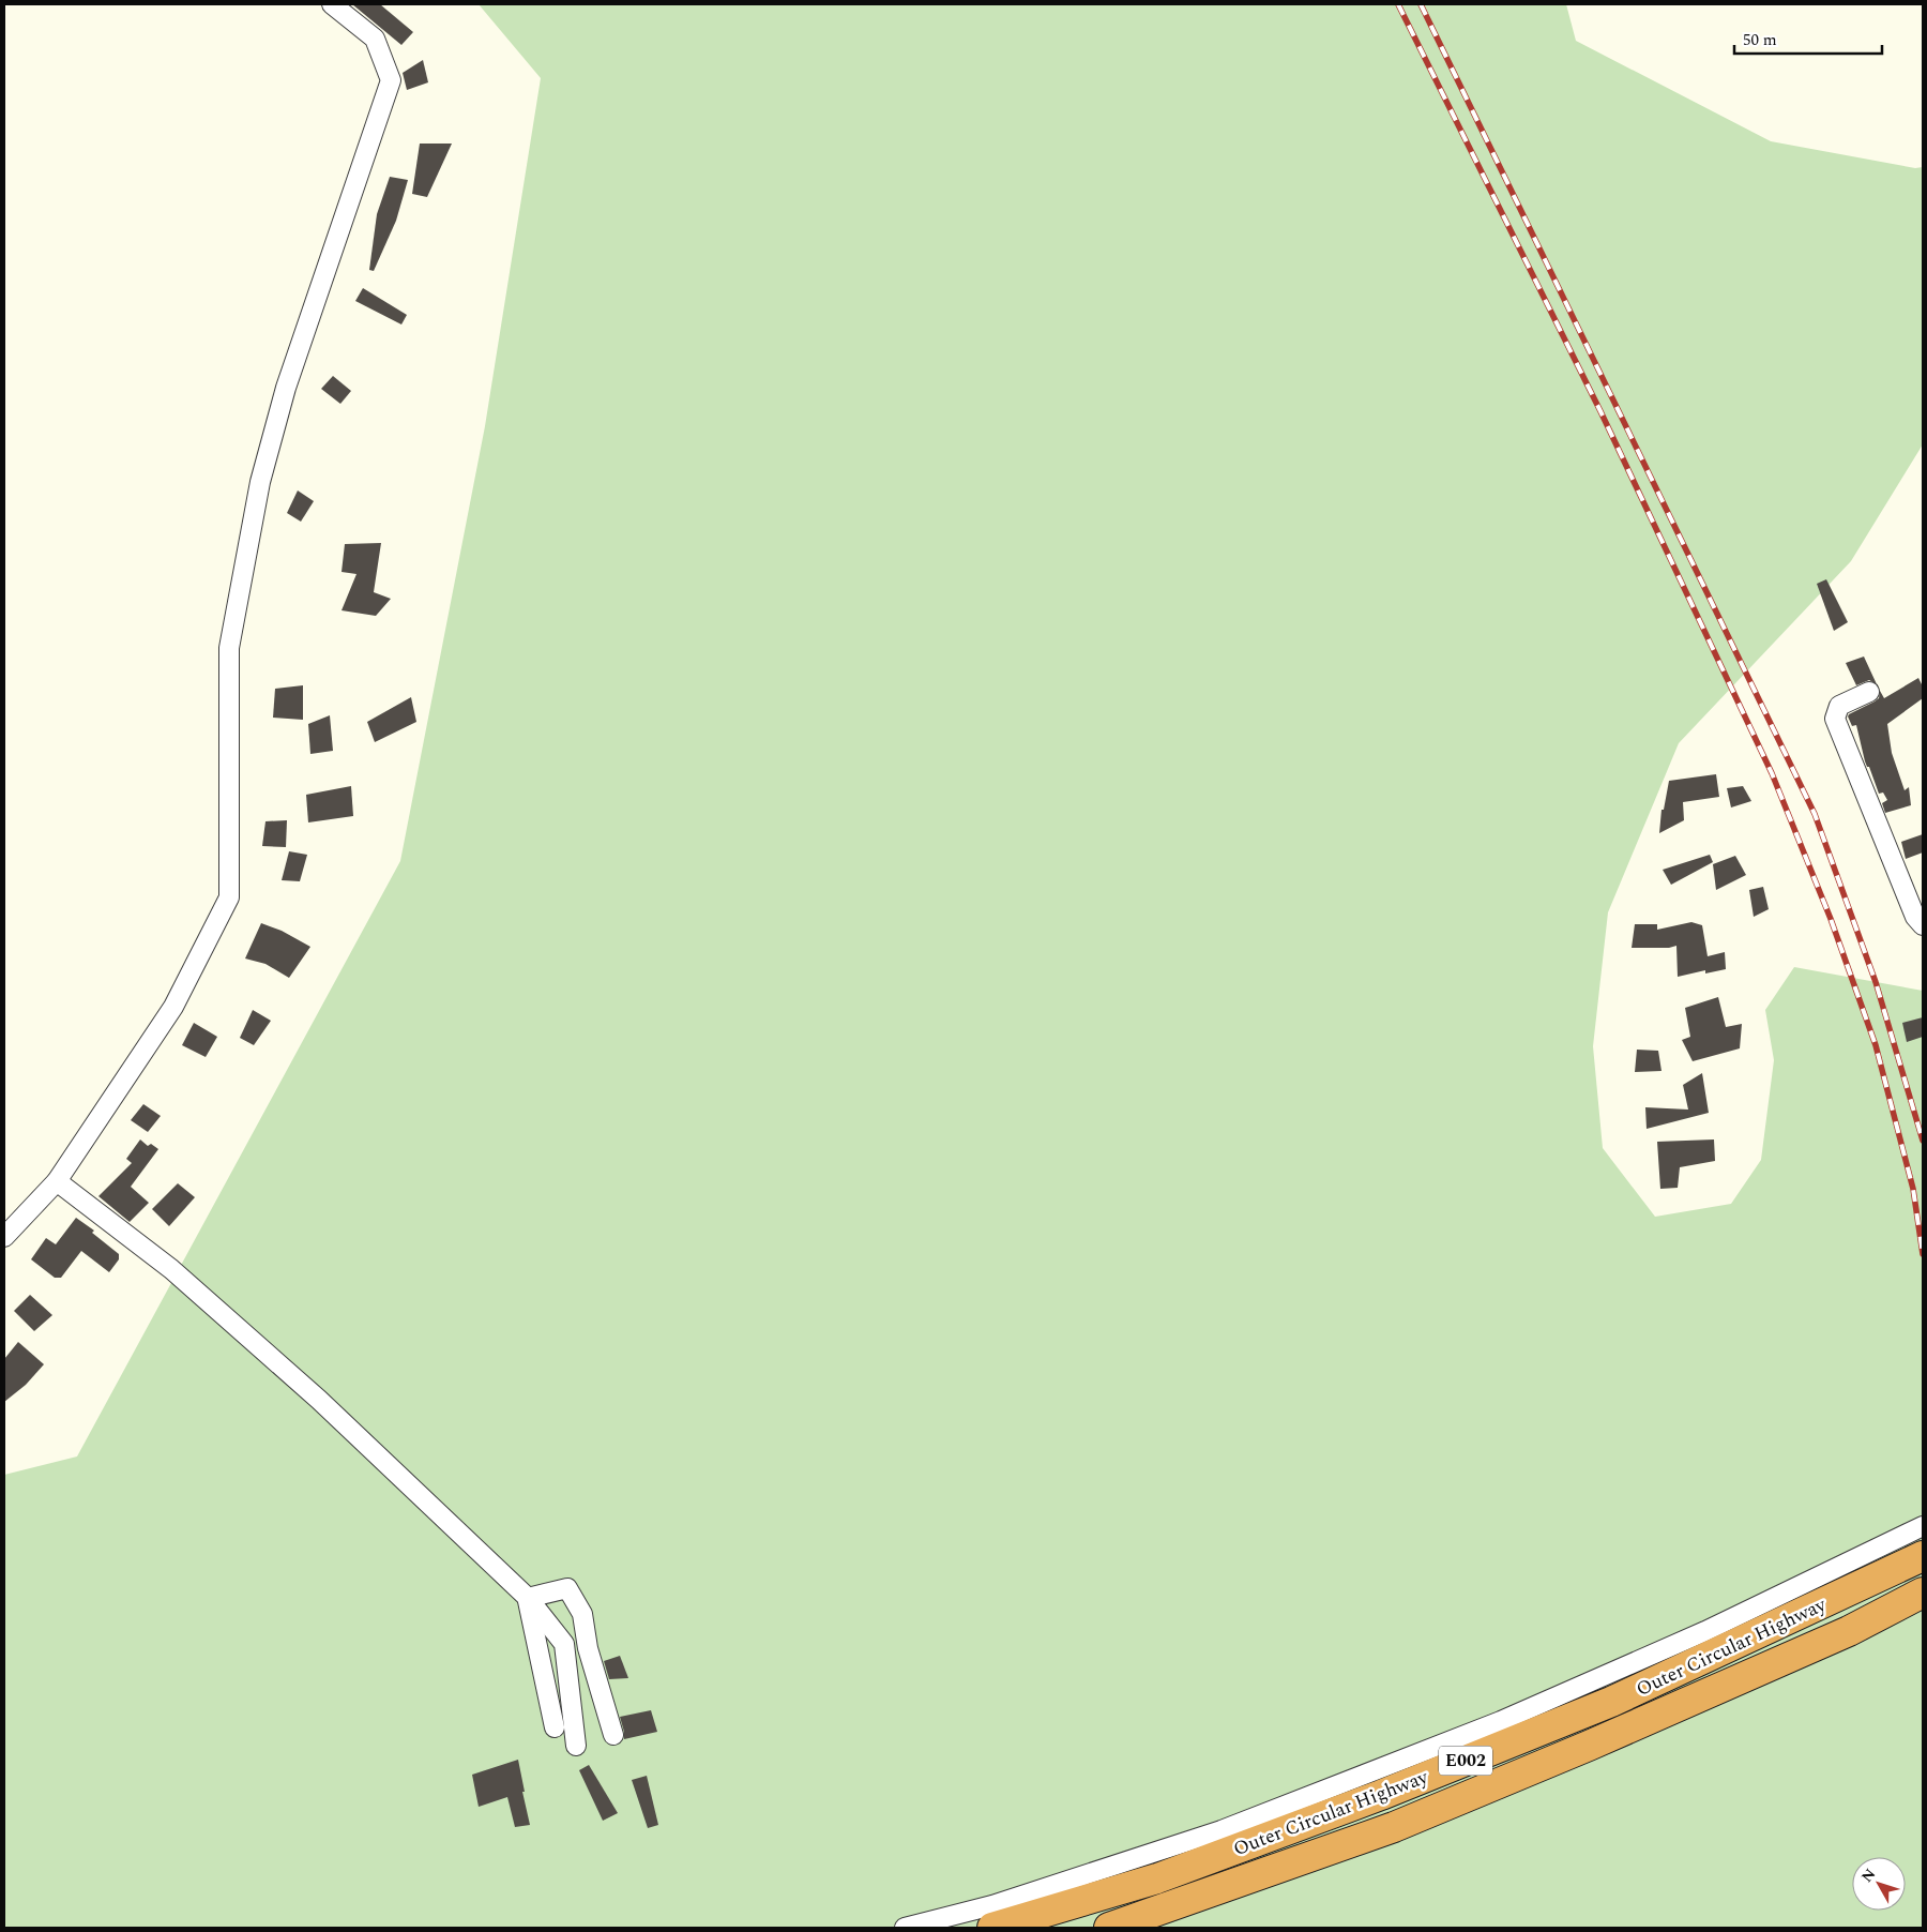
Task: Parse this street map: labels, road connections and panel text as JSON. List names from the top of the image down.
{
  "streets": {
    "highway": ["Outer Circular Highway", "E002"]
  },
  "scale_bar": "50 m",
  "north": "top left"
}
